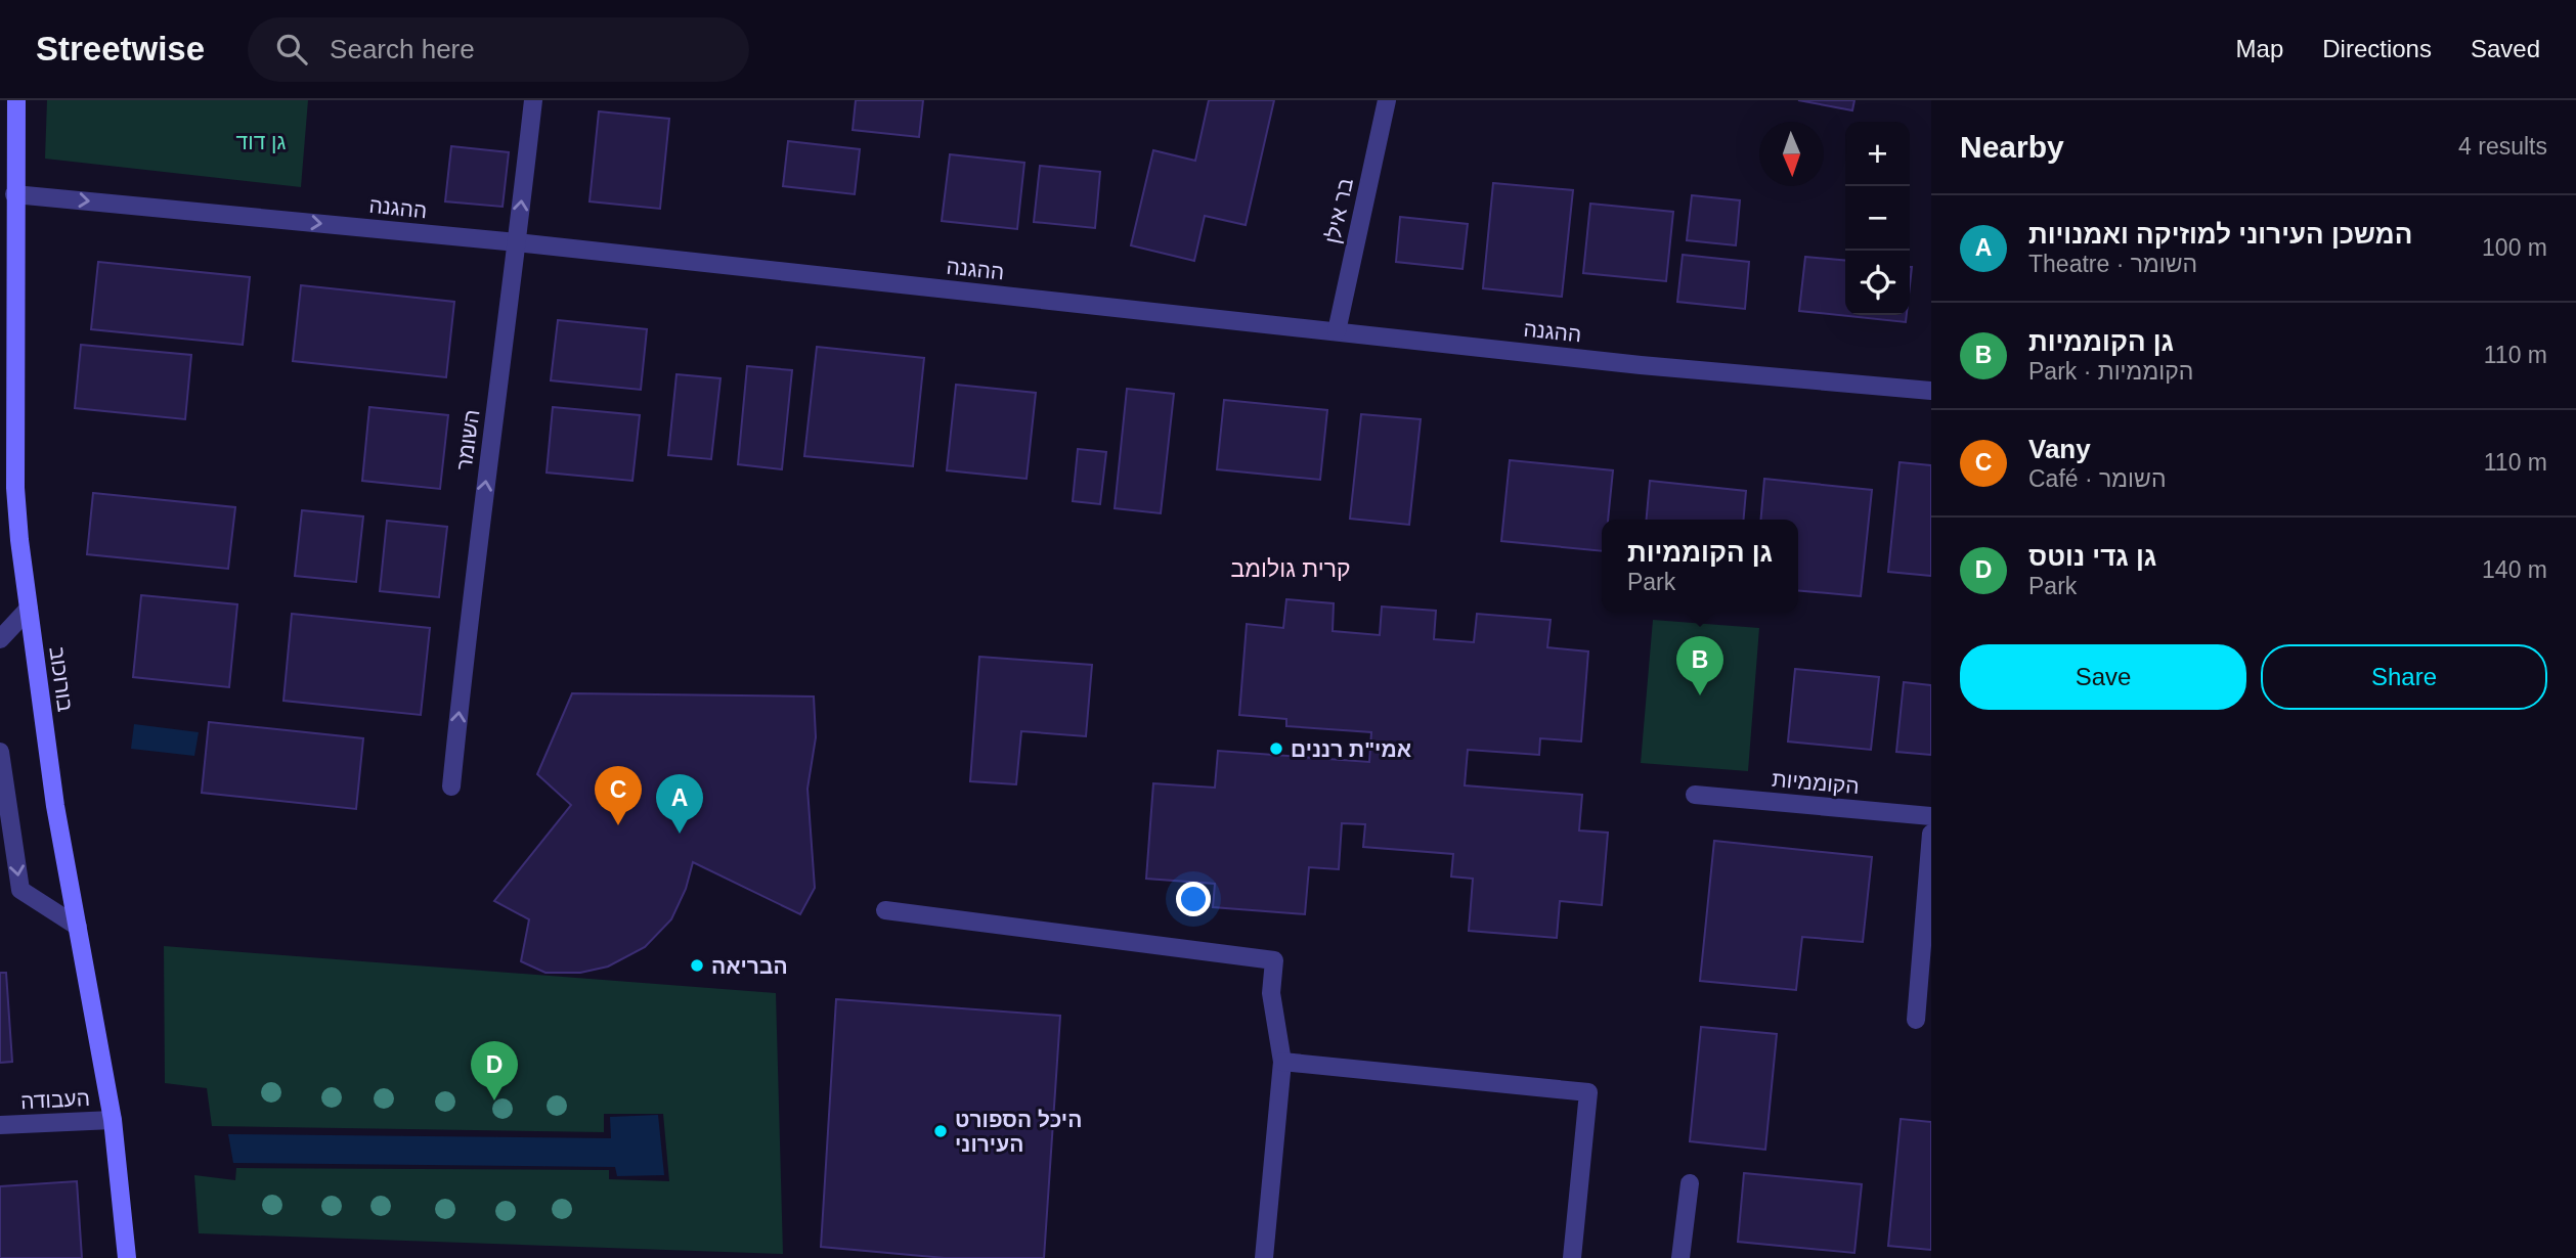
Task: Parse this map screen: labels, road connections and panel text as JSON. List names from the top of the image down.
{
  "streets": {
    "street": [
      "ההגנה",
      "בר אילן",
      "השומר",
      "בורוכוב",
      "הקוממיות",
      "העבודה"
    ]
  },
  "crossings": [
    ["ההגנה", "בר אילן"],
    ["ההגנה", "השומר"],
    ["ההגנה", "בורוכוב"],
    ["בורוכוב", "העבודה"]
  ],
  "one_way": ["השומר"],
  "districts": ["קרית גולומב"],
  "parks": ["גן דוד"],
  "places": ["אמי\"ת רננים", "הבריאה", "היכל הספורט העירוני"],
  "north": "bottom",
  "page": {
    "header": "Streetwise",
    "search": "Search here",
    "nav": ["Map", "Directions", "Saved"],
    "heading": ["Nearby", "4 results"],
    "map_buttons": ["+", "−"],
    "list": [
      {
        "mark": "A",
        "name": "המשכן העירוני למוזיקה ואמנויות",
        "note": "Theatre · השומר",
        "value": "100 m"
      },
      {
        "mark": "B",
        "name": "גן הקוממיות",
        "note": "Park · הקוממיות",
        "value": "110 m"
      },
      {
        "mark": "C",
        "name": "Vany",
        "note": "Café · השומר",
        "value": "110 m"
      },
      {
        "mark": "D",
        "name": "גן גדי נוטס",
        "note": "Park",
        "value": "140 m"
      }
    ],
    "popup": ["גן הקוממיות", "Park"],
    "buttons": ["Save", "Share"],
    "pins": [
      "B",
      "C",
      "A",
      "D"
    ]
  }
}
